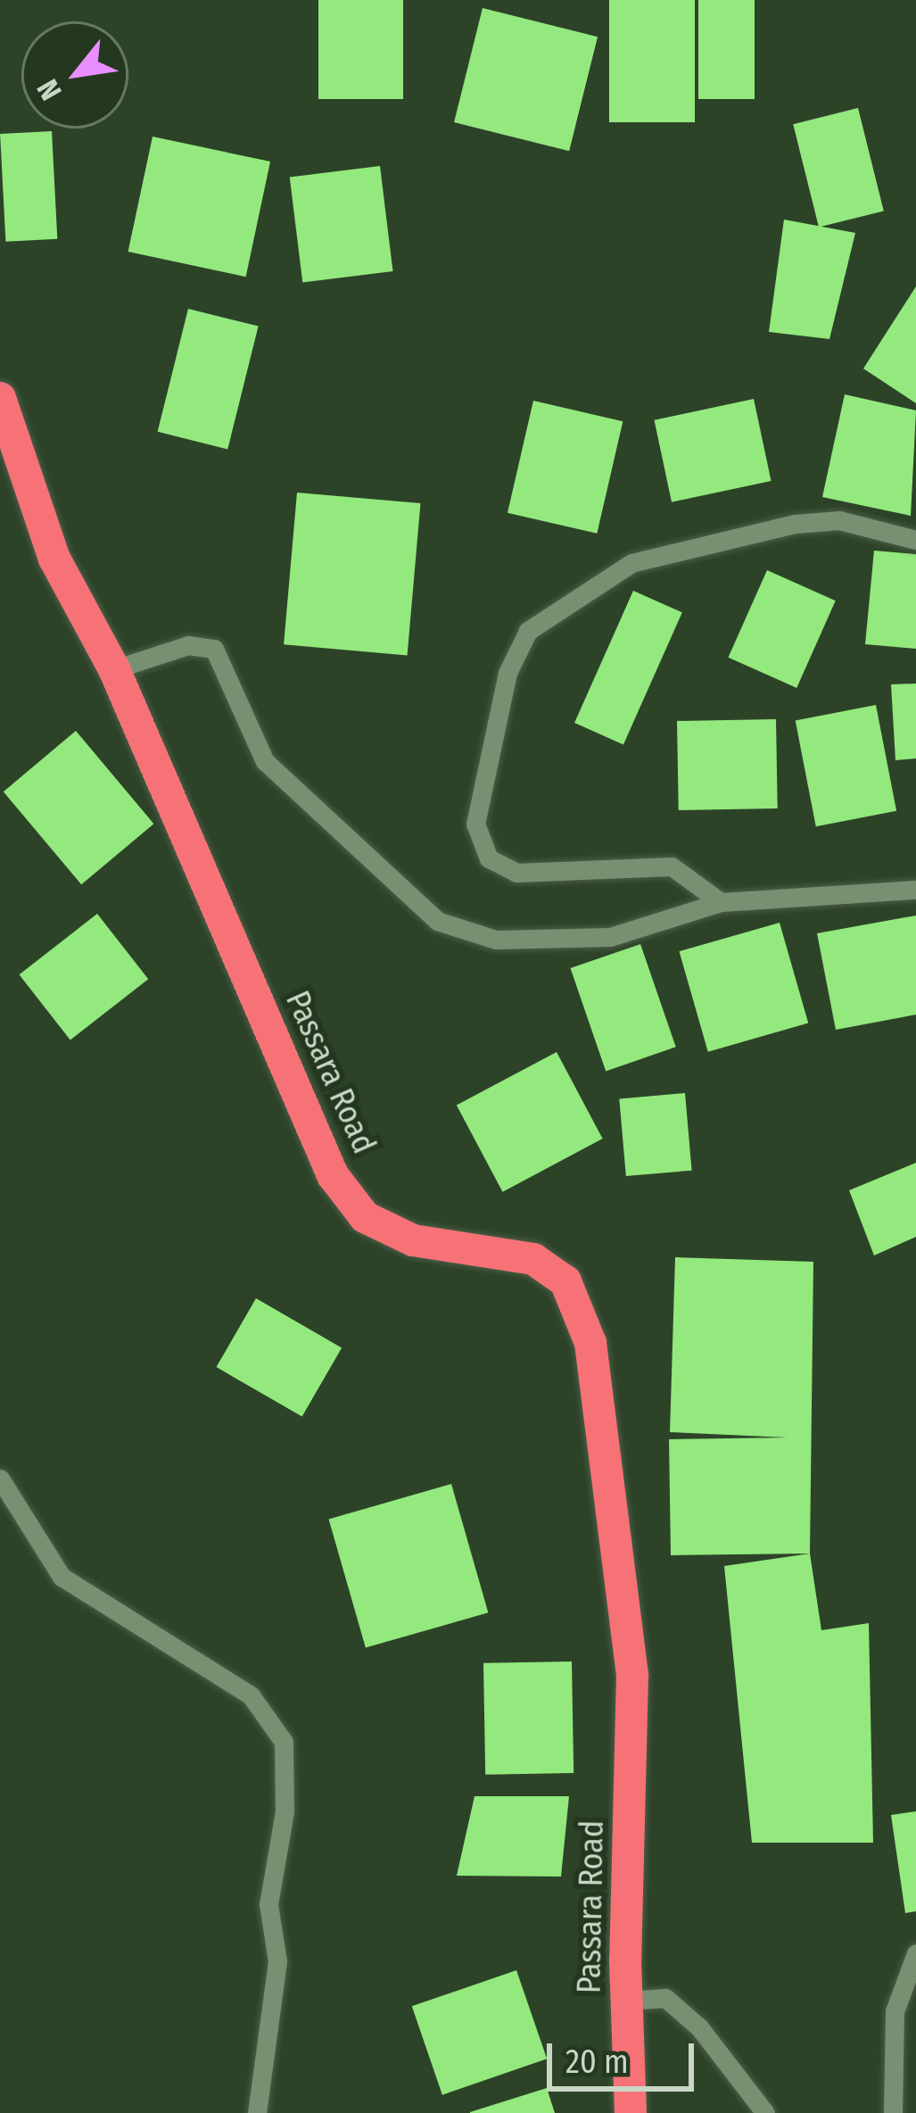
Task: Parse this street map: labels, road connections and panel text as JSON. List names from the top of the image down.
{
  "streets": {
    "highway": ["Passara Road"]
  },
  "scale_bar": "20 m",
  "north": "bottom left"
}
